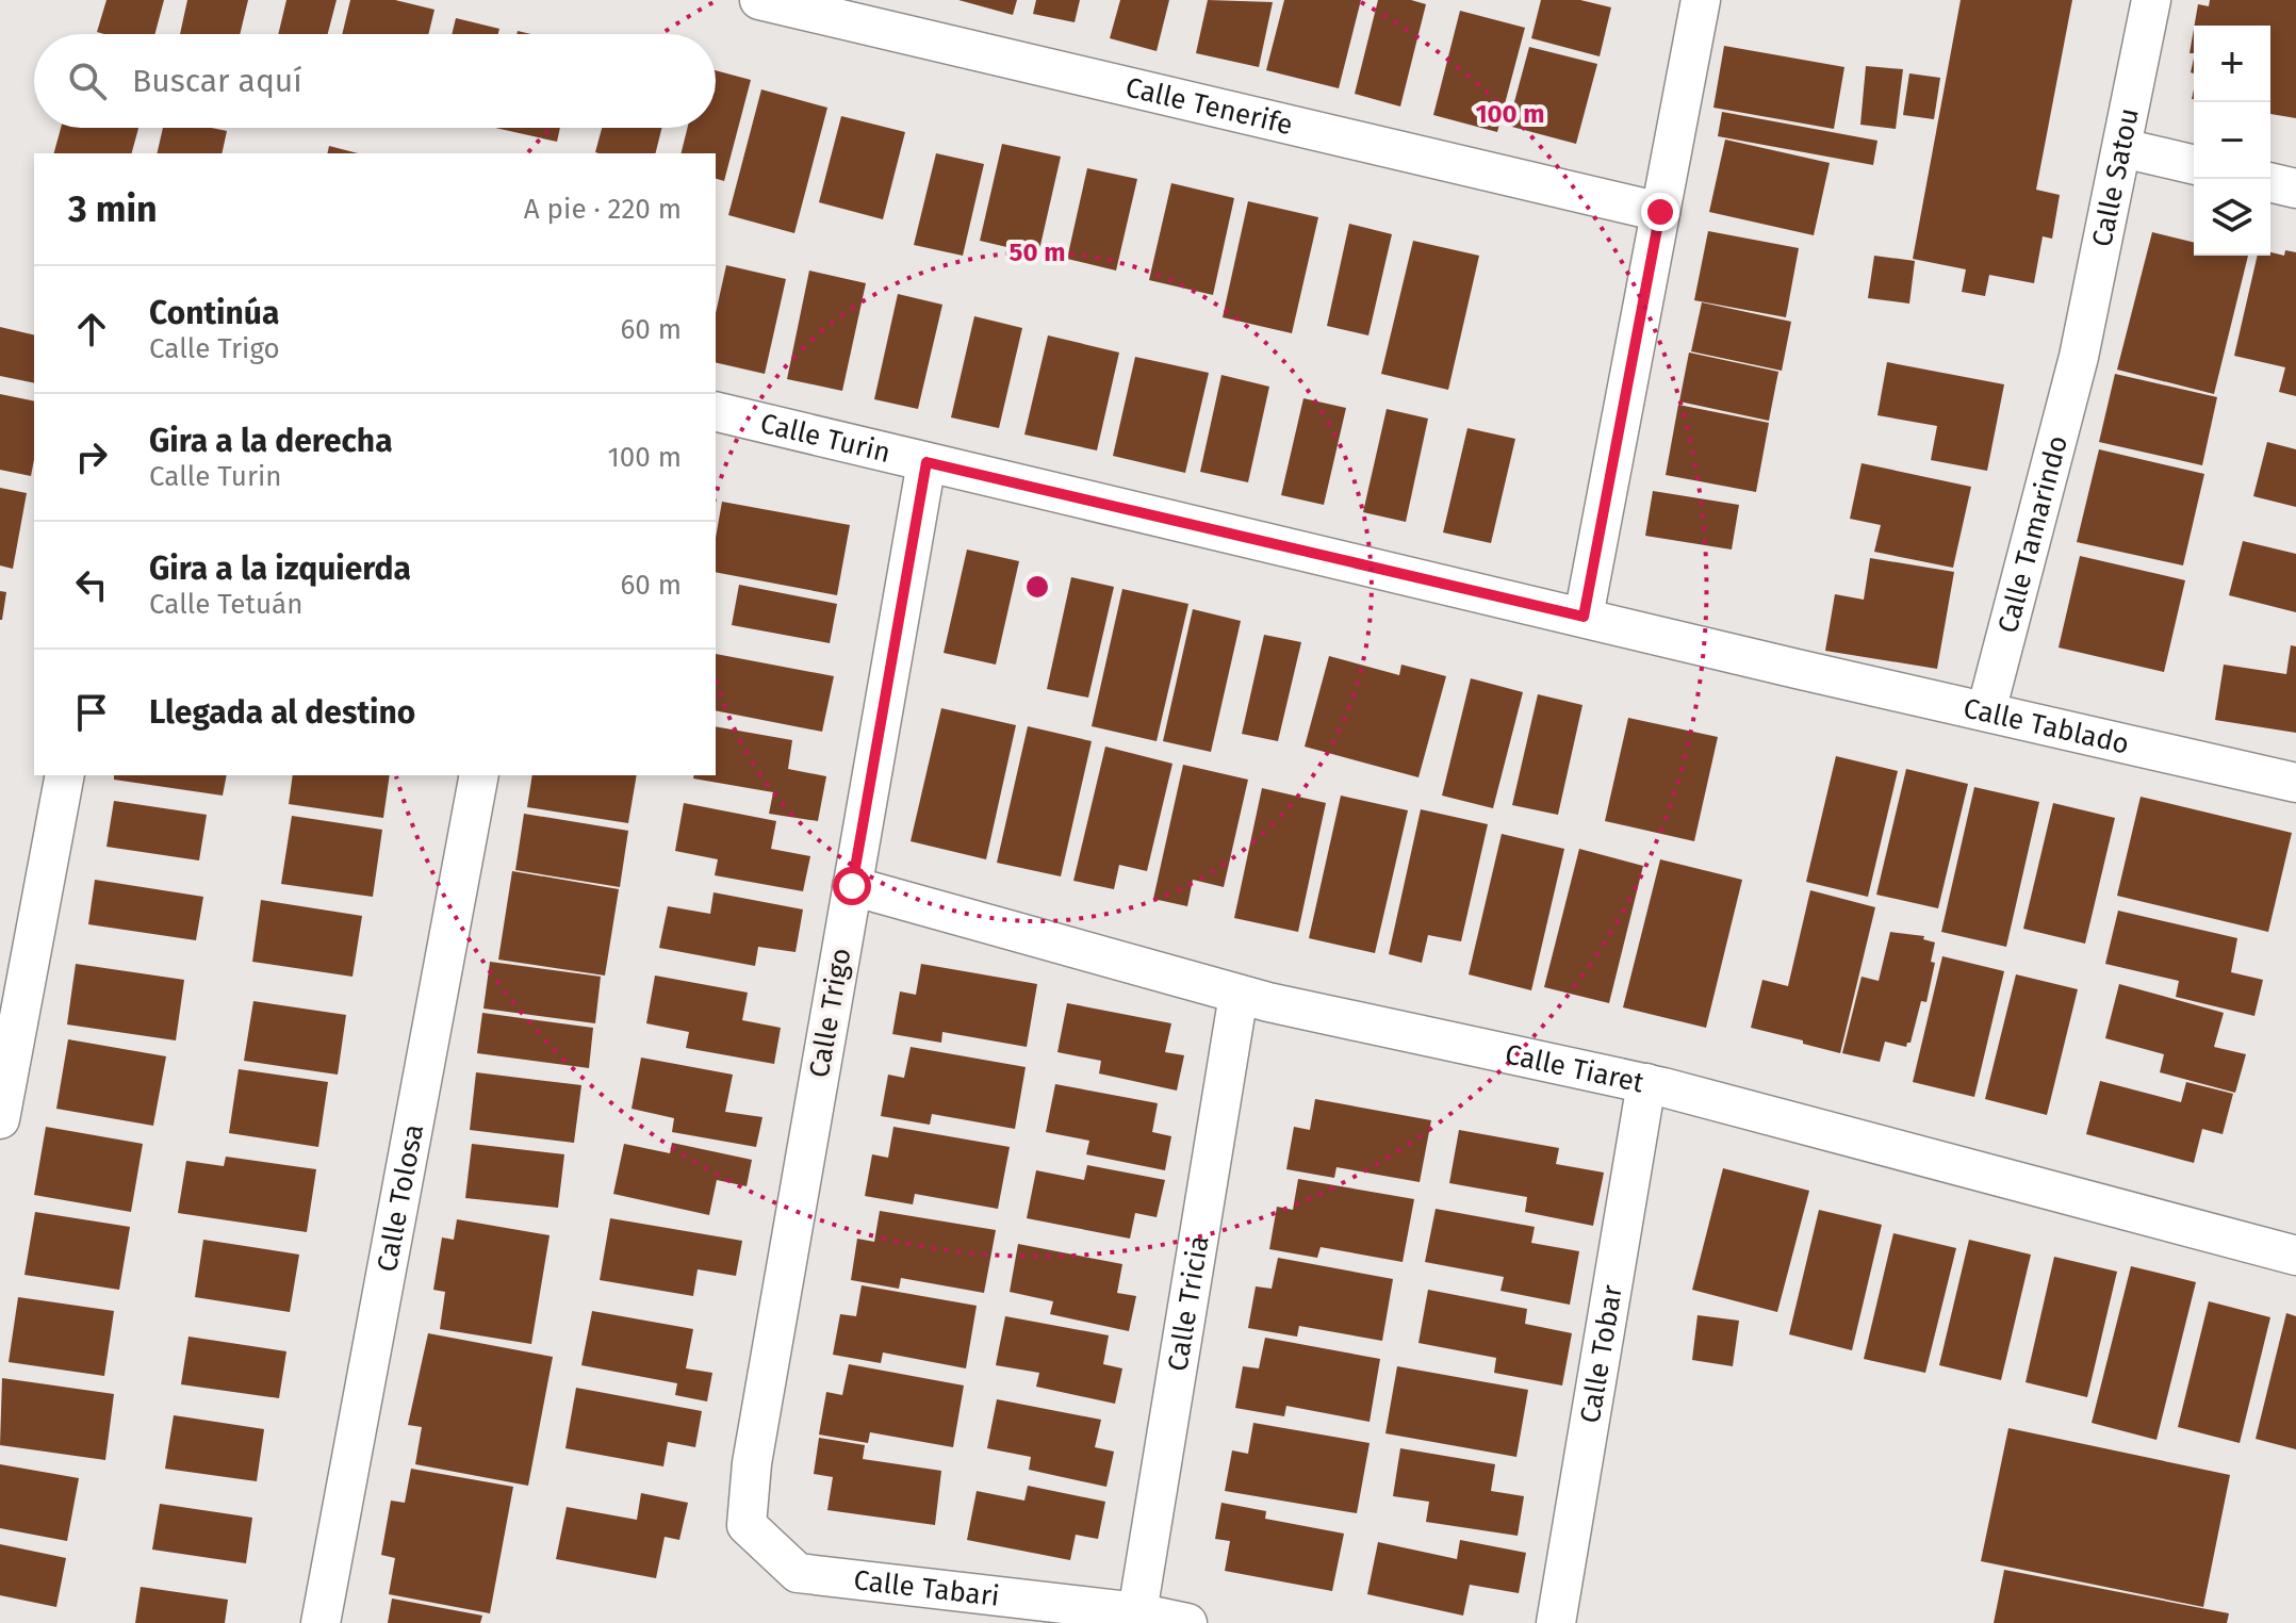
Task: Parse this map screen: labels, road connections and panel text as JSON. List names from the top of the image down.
{
  "streets": {
    "street": [
      "Calle Tenerife",
      "Calle Satou",
      "Calle Turin",
      "Calle Tamarindo",
      "Calle Tablado",
      "Calle Trigo",
      "Calle Tiaret",
      "Calle Tolosa",
      "Calle Tricia",
      "Calle Tobar",
      "Calle Tabari"
    ]
  },
  "crossings": [
    ["Calle Satou", "Calle Tamarindo"],
    ["Calle Turin", "Calle Tablado"],
    ["Calle Turin", "Calle Trigo"],
    ["Calle Tamarindo", "Calle Tablado"],
    ["Calle Trigo", "Calle Tiaret"],
    ["Calle Trigo", "Calle Tabari"],
    ["Calle Tiaret", "Calle Tricia"],
    ["Calle Tiaret", "Calle Tobar"],
    ["Calle Tricia", "Calle Tabari"]
  ],
  "page": {
    "map_buttons": ["+", "−"],
    "search": "Buscar aquí",
    "heading": ["3 min", "A pie · 220 m"],
    "list": [
      ["Continúa", "Calle Trigo", "60 m"],
      ["Gira a la derecha", "Calle Turin", "100 m"],
      ["Gira a la izquierda", "Calle Tetuán", "60 m"],
      "Llegada al destino"
    ]
  },
  "rings": ["100 m", "50 m"]
}
